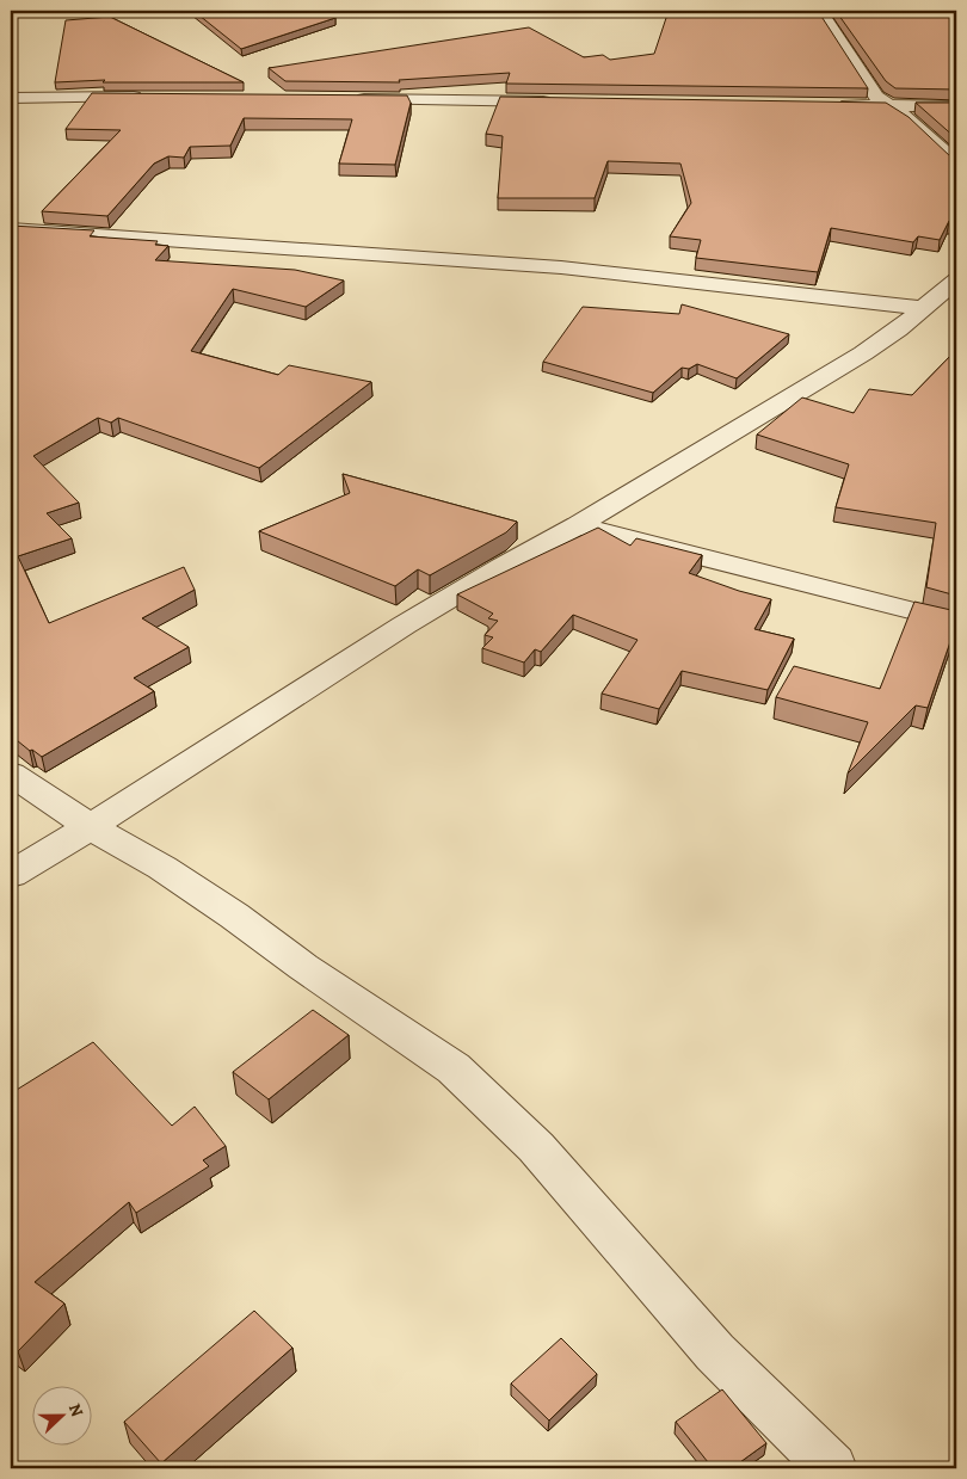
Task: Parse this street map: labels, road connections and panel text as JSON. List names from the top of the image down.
{
  "north": "right"
}
